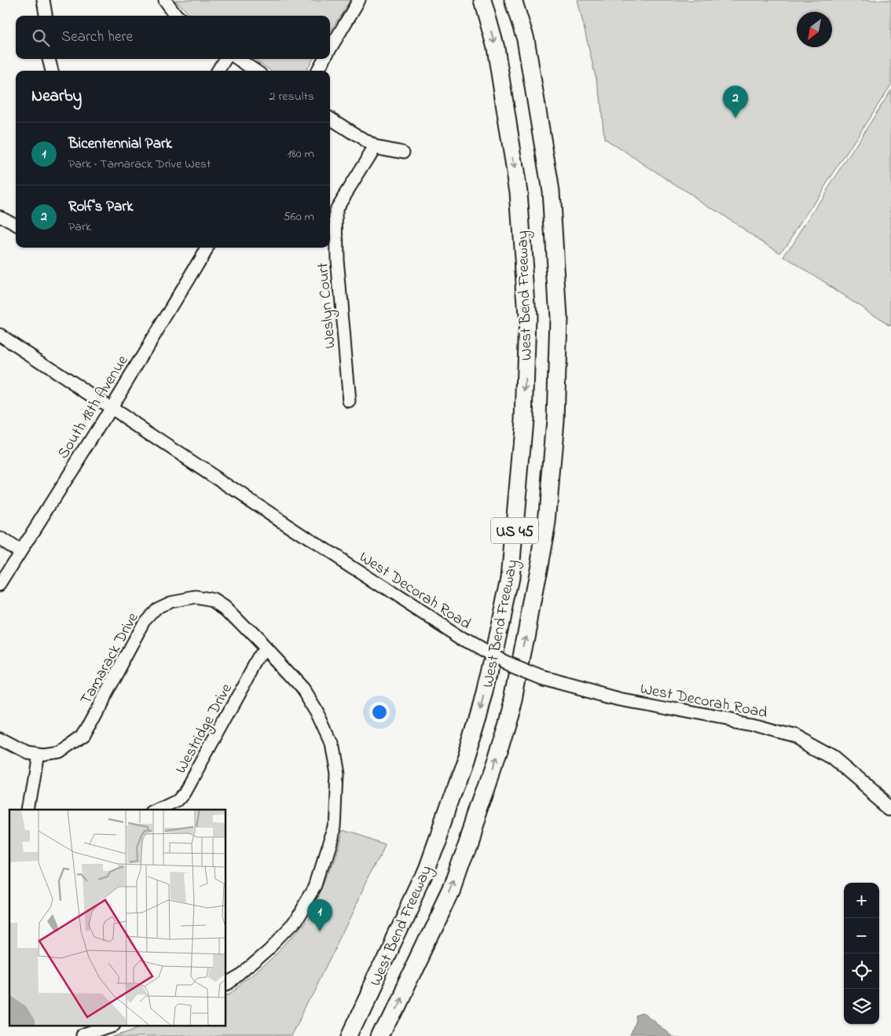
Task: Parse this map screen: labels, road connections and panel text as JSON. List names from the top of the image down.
{
  "streets": {
    "highway": ["West Bend Freeway", "US 45"],
    "street": [
      "Weslyn Court",
      "South 18th Avenue",
      "West Decorah Road",
      "Tamarack Drive",
      "Westridge Drive"
    ]
  },
  "crossings": [
    ["South 18th Avenue", "West Decorah Road"],
    ["Tamarack Drive", "Westridge Drive"]
  ],
  "north": "bottom left",
  "page": {
    "search": "Search here",
    "heading": ["Nearby", "2 results"],
    "pins": ["2", "1"],
    "list": [
      {
        "mark": "1",
        "name": "Bicentennial Park",
        "note": "Park · Tamarack Drive West",
        "value": "180 m"
      },
      {
        "mark": "2",
        "name": "Rolf's Park",
        "note": "Park",
        "value": "560 m"
      }
    ],
    "map_buttons": ["+", "−"]
  }
}
